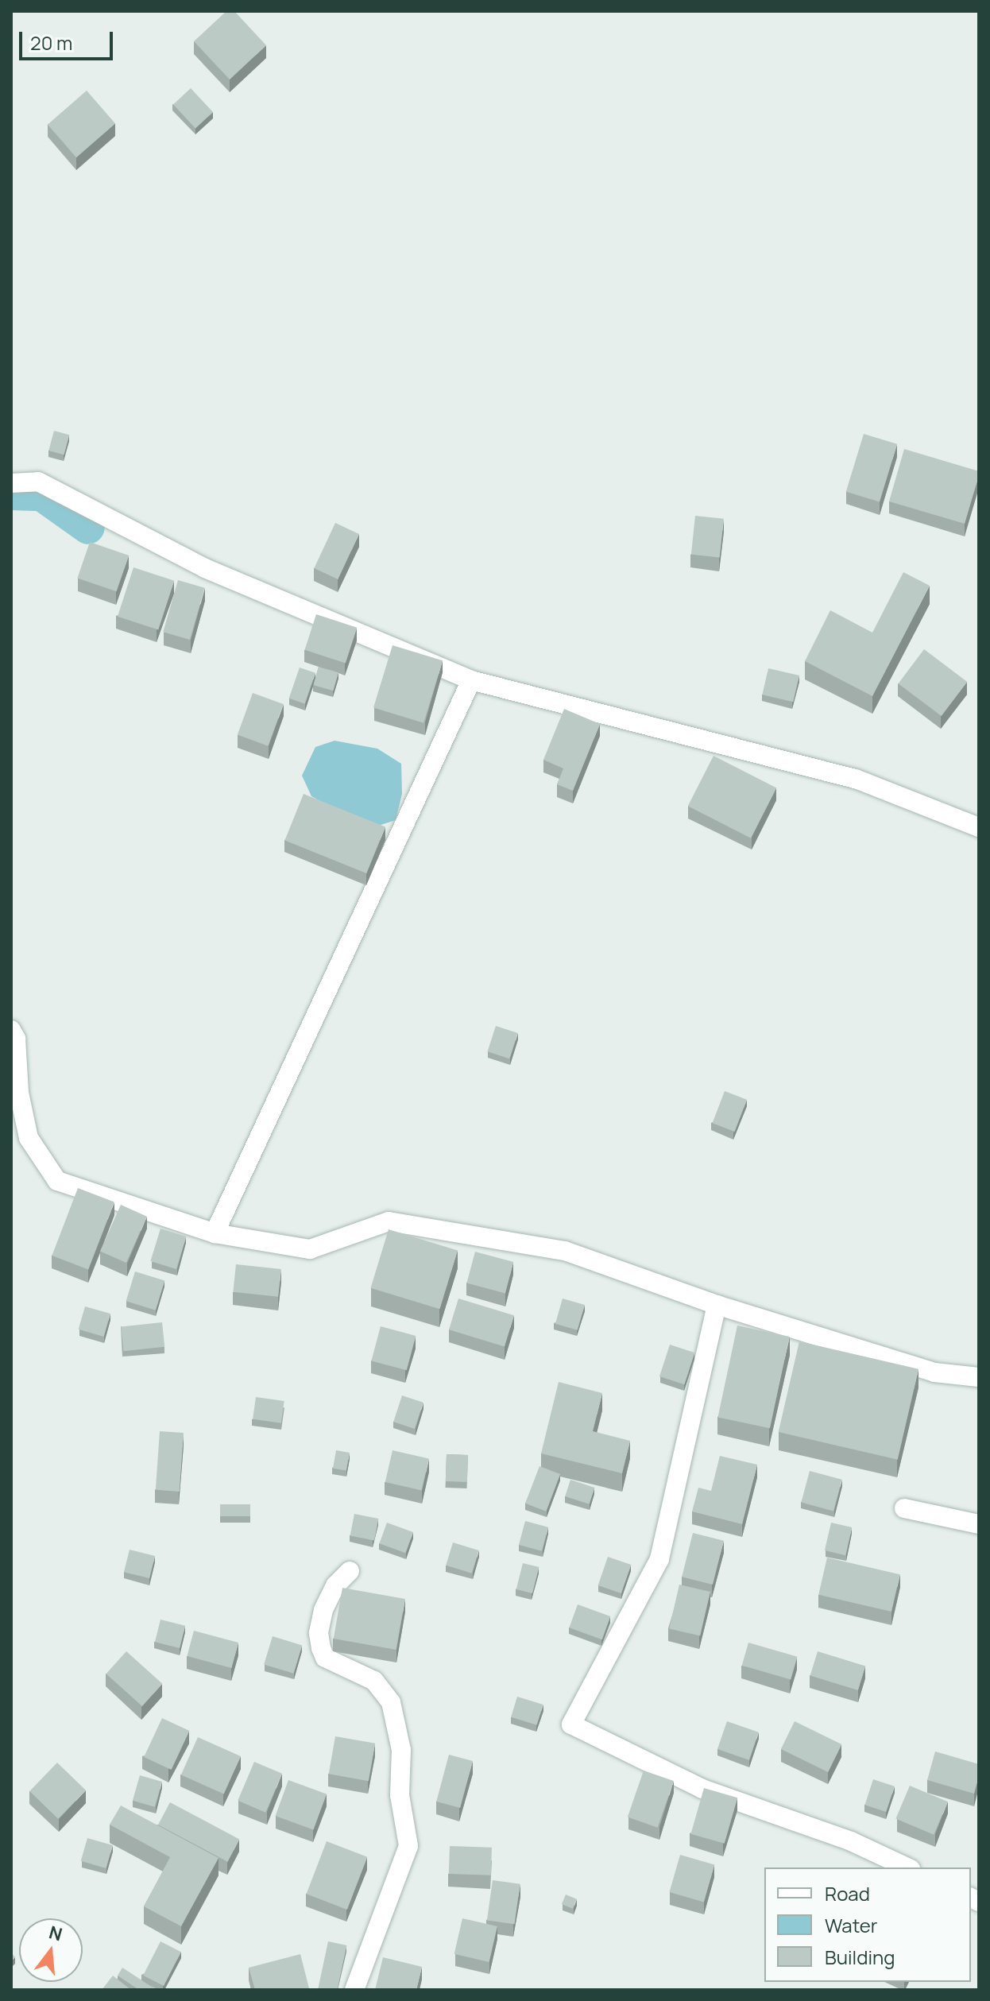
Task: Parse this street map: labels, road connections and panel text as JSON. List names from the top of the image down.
{
  "legend": ["Road", "Water", "Building"],
  "scale_bar": "20 m",
  "north": "top"
}
